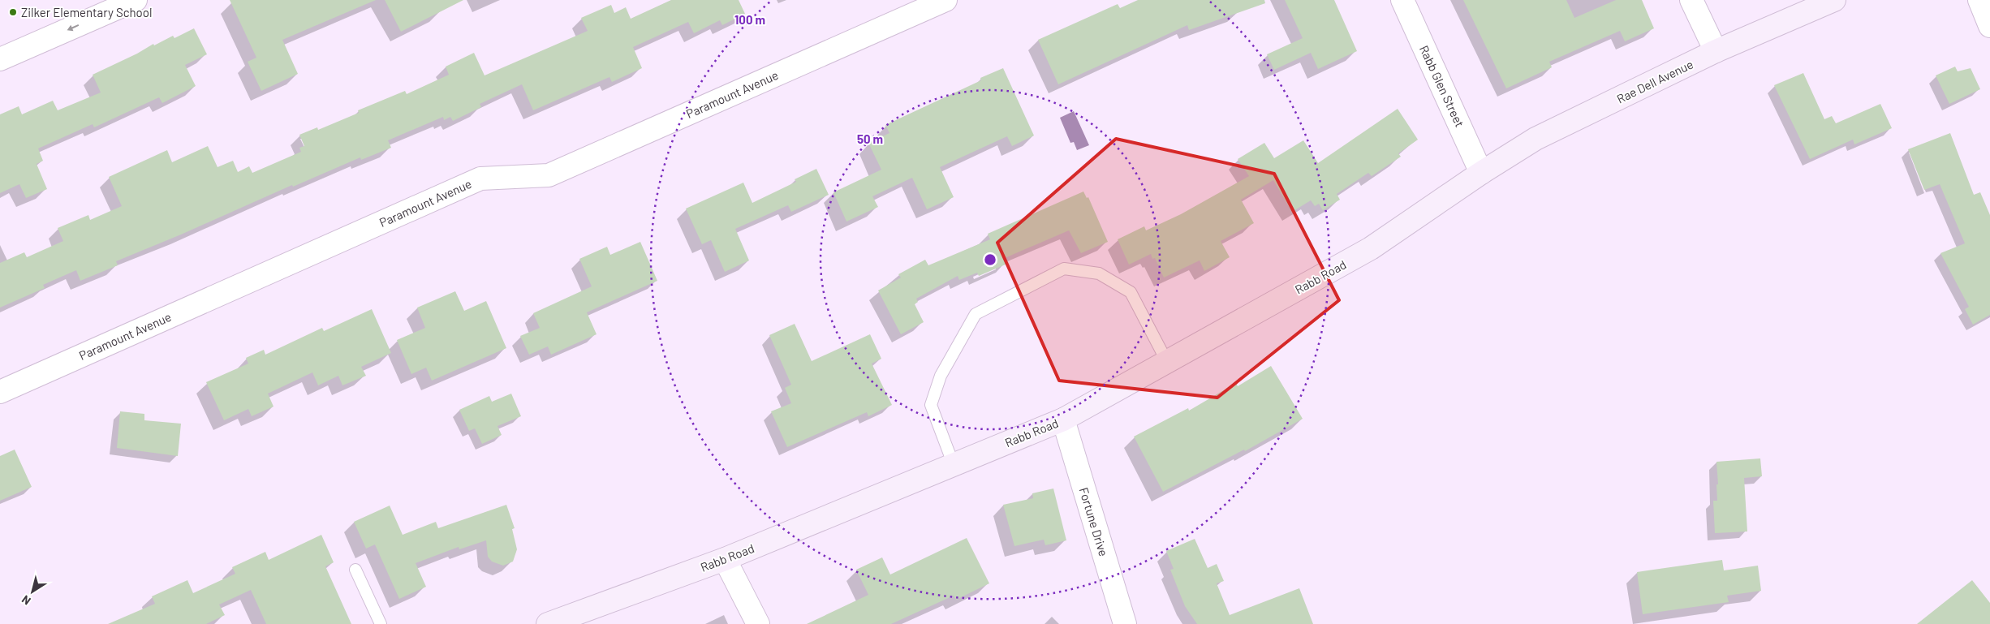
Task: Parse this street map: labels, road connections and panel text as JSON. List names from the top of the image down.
{
  "streets": {
    "street": [
      "Rae Dell Avenue",
      "Rabb Glen Street",
      "Paramount Avenue",
      "Rabb Road",
      "Fortune Drive"
    ]
  },
  "crossings": [
    ["Rae Dell Avenue", "Rabb Glen Street"],
    ["Rae Dell Avenue", "Rabb Road"],
    ["Rabb Glen Street", "Rabb Road"],
    ["Rabb Road", "Fortune Drive"]
  ],
  "places": ["Zilker Elementary School"],
  "north": "bottom left",
  "rings": ["100 m", "50 m"]
}
